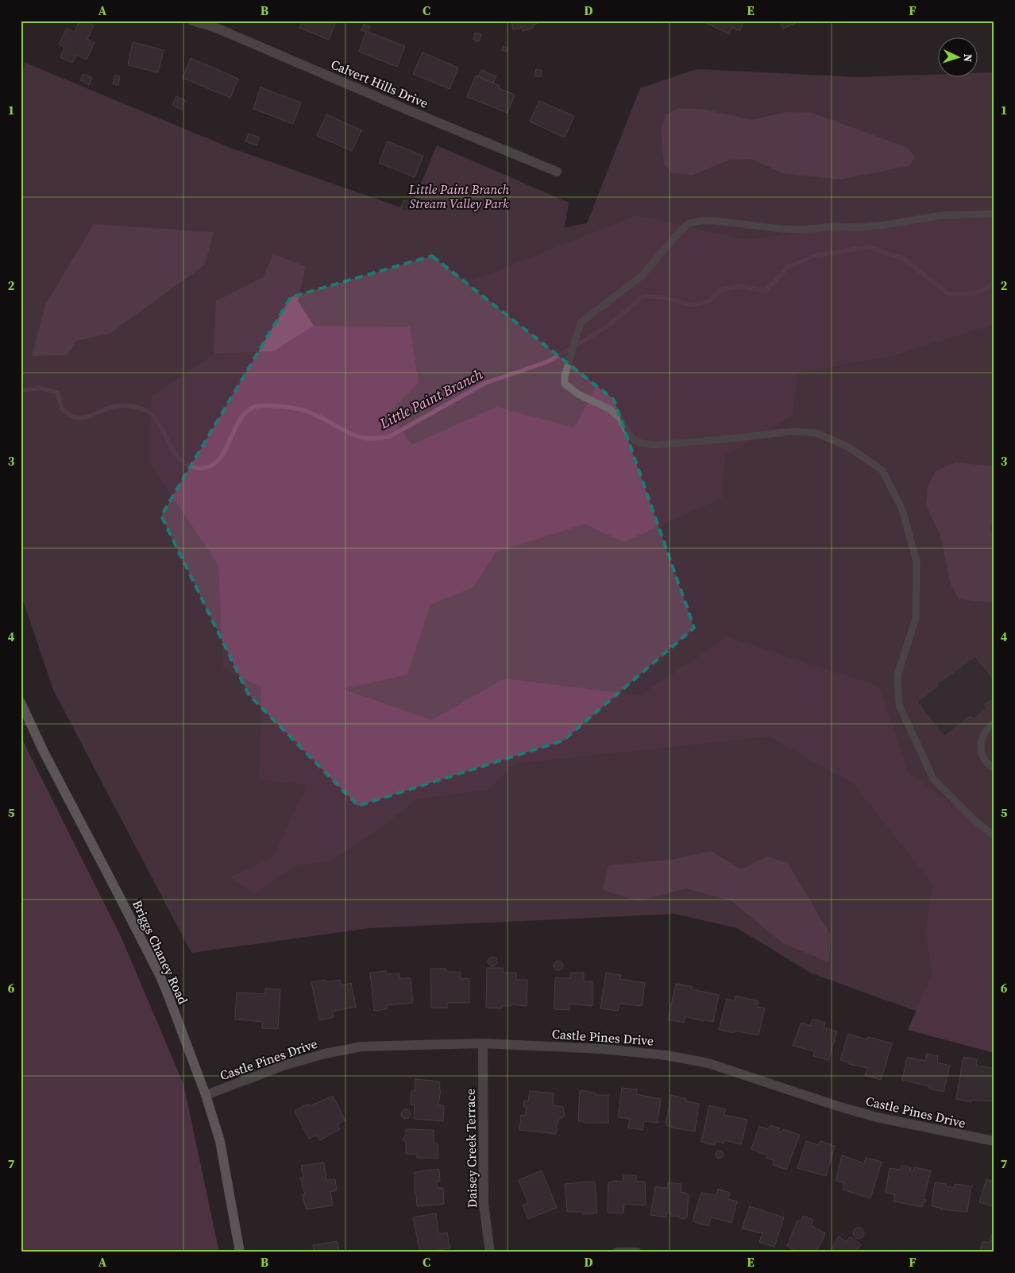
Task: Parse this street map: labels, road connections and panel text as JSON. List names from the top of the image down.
{
  "streets": {
    "main road": ["Briggs Chaney Road"],
    "street": ["Calvert Hills Drive", "Castle Pines Drive", "Daisey Creek Terrace"]
  },
  "crossings": [
    ["Briggs Chaney Road", "Castle Pines Drive"],
    ["Castle Pines Drive", "Daisey Creek Terrace"]
  ],
  "water": ["Little Paint Branch"],
  "parks": ["Little Paint Branch Stream Valley Park"],
  "north": "right",
  "grid": {
    "columns": [
      "A",
      "B",
      "C",
      "D",
      "E",
      "F"
    ],
    "rows": [
      "1",
      "2",
      "3",
      "4",
      "5",
      "6",
      "7"
    ]
  }
}
